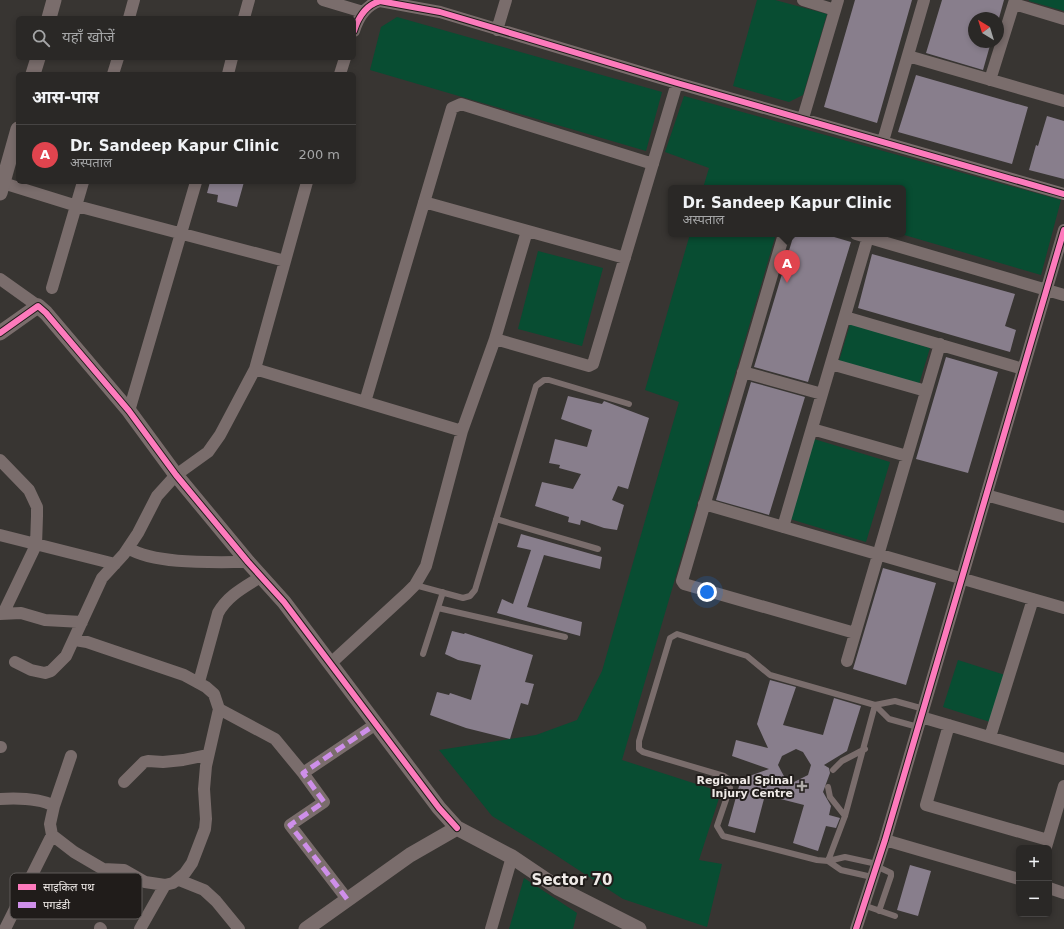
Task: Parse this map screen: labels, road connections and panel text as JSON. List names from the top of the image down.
{
  "districts": ["Sector 70"],
  "places": {
    "health": ["Regional Spinal Injury Centre"]
  },
  "legend": ["साइकिल पथ", "पगडंडी"],
  "north": "top left",
  "page": {
    "search": "यहाँ खोजें",
    "heading": "आस-पास",
    "list": [
      {
        "mark": "A",
        "name": "Dr. Sandeep Kapur Clinic",
        "note": "अस्पताल",
        "value": "200 m"
      }
    ],
    "popup": ["Dr. Sandeep Kapur Clinic", "अस्पताल"],
    "pins": "A",
    "map_buttons": ["+", "−"]
  }
}
